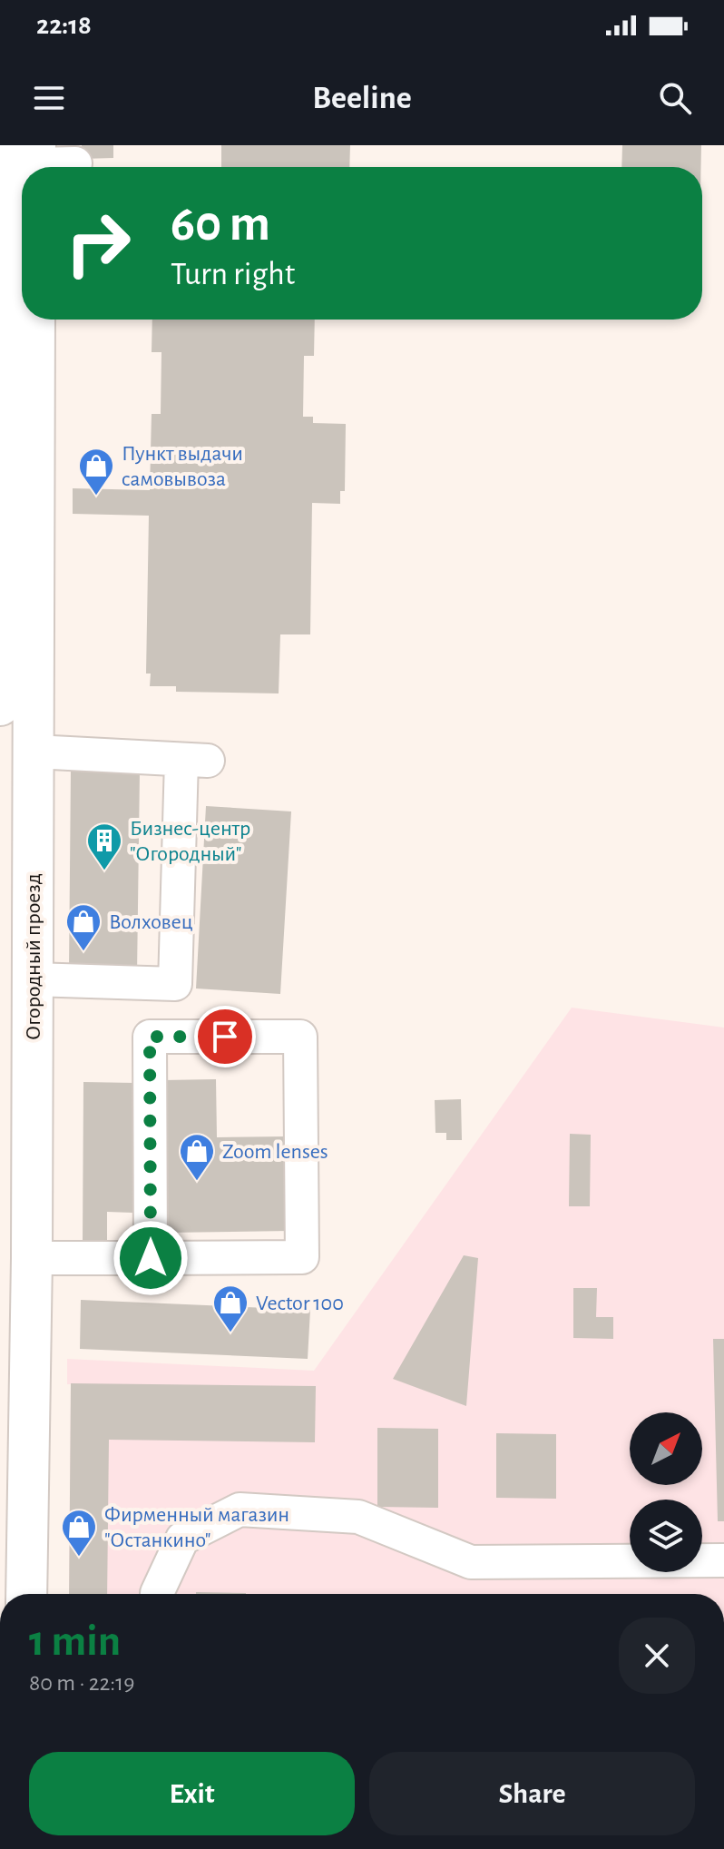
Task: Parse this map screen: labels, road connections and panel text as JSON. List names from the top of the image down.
{
  "streets": {
    "main road": ["Огородный проезд"]
  },
  "places": {
    "shop": [
      "Пункт выдачи самовывоза",
      "Волховец",
      "Zoom lenses",
      "Vector 100",
      "Фирменный магазин \"Останкино\""
    ],
    "building": ["Бизнес-центр \"Огородный\""]
  },
  "north": "top right",
  "page": {
    "status": "22:18",
    "header": "Beeline",
    "turn": ["60 m", "Turn right"],
    "heading": ["1 min", "80 m · 22:19"],
    "buttons": ["Exit", "Share"]
  }
}
